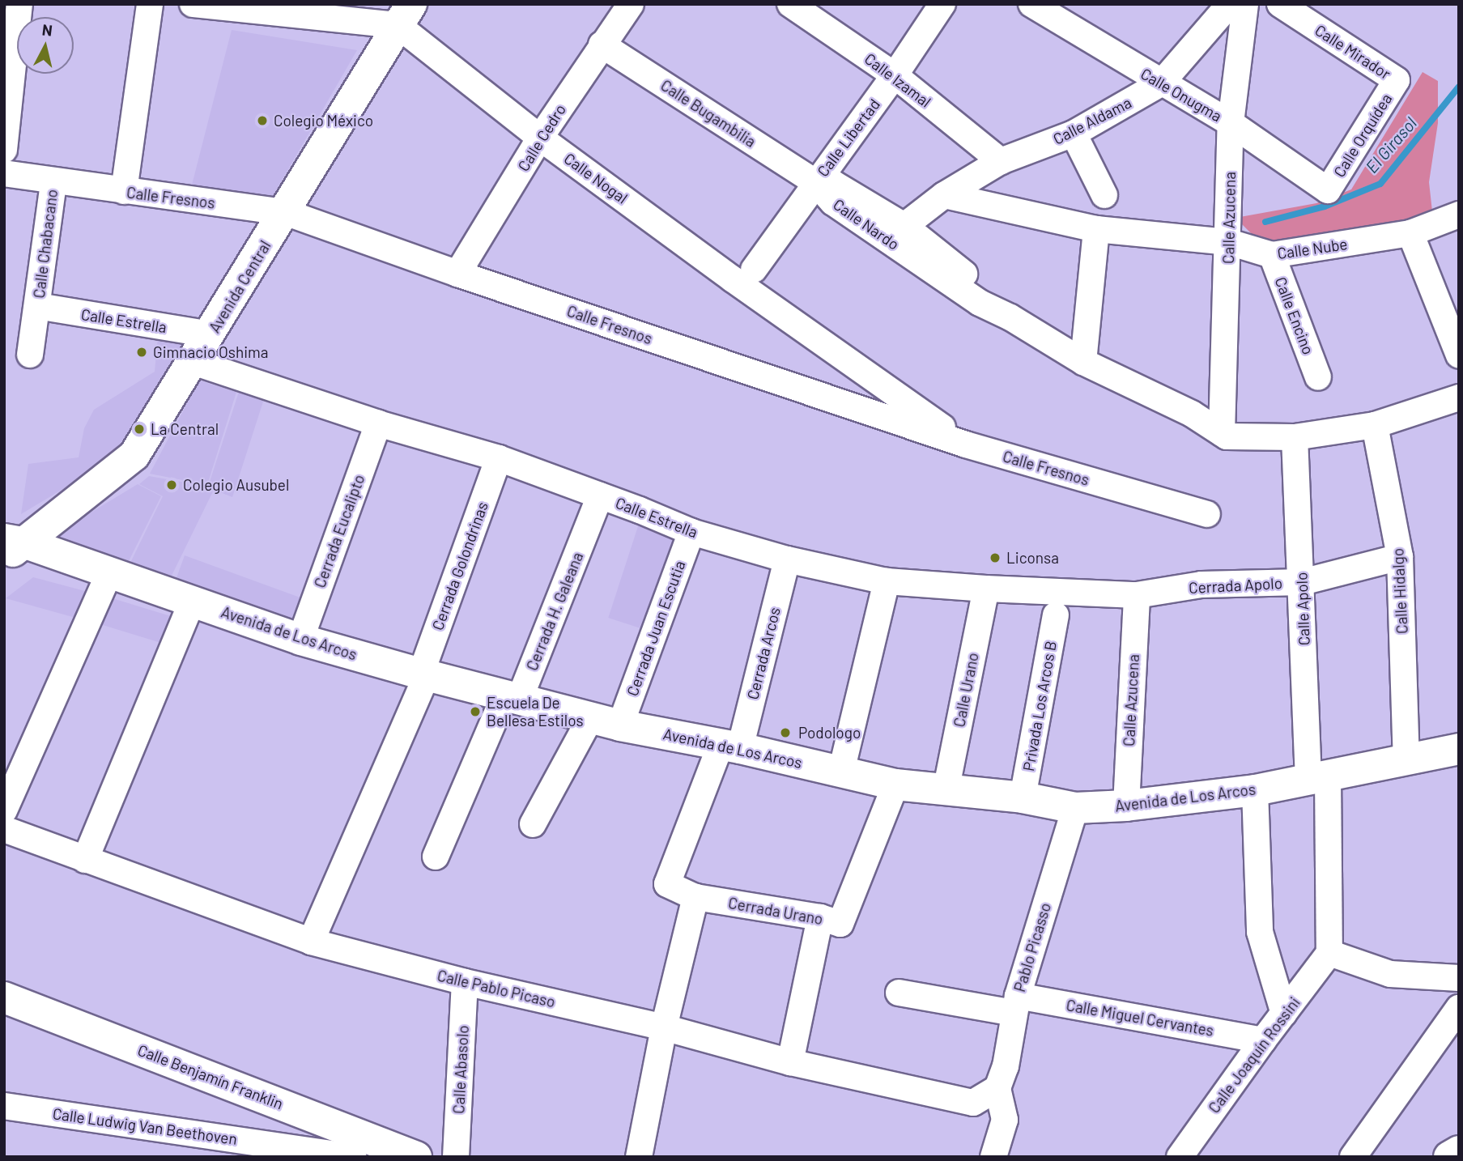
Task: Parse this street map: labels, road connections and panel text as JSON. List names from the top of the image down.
{
  "streets": {
    "main road": ["Avenida Central", "Avenida de Los Arcos", "Calle Benjamín Franklin"],
    "street": [
      "Calle Mirador",
      "Calle Izamal",
      "Calle Onugma",
      "Calle Bugambilia",
      "Calle Aldama",
      "Calle Orquídea",
      "Calle Cedro",
      "Calle Libertad",
      "Calle Nogal",
      "Calle Fresnos",
      "Calle Azucena",
      "Calle Nardo",
      "Calle Chabacano",
      "Calle Nube",
      "Calle Encino",
      "Calle Estrella",
      "Cerrada Eucalipto",
      "Cerrada Golondrinas",
      "Cerrada Apolo",
      "Calle Hidalgo",
      "Calle Apolo",
      "Cerrada H. Galeana",
      "Cerrada Juan Escutia",
      "Cerrada Arcos",
      "Calle Urano",
      "Privada Los Arcos B",
      "Cerrada Urano",
      "Pablo Picasso",
      "Calle Pablo Picaso",
      "Calle Miguel Cervantes",
      "Calle Joaquín Rossini",
      "Calle Abasolo",
      "Calle Ludwig Van Beethoven"
    ]
  },
  "crossings": [
    ["Calle Mirador", "Calle Orquídea"],
    ["Calle Izamal", "Calle Aldama"],
    ["Calle Izamal", "Calle Libertad"],
    ["Calle Onugma", "Calle Aldama"],
    ["Calle Onugma", "Calle Orquídea"],
    ["Calle Onugma", "Calle Azucena"],
    ["Calle Bugambilia", "Calle Cedro"],
    ["Calle Bugambilia", "Calle Libertad"],
    ["Calle Bugambilia", "Calle Nardo"],
    ["Calle Aldama", "Calle Nardo"],
    ["Calle Aldama", "Calle Nube"],
    ["Calle Cedro", "Calle Nogal"],
    ["Calle Cedro", "Calle Fresnos"],
    ["Calle Libertad", "Calle Nardo"],
    ["Calle Nogal", "Calle Fresnos"],
    ["Calle Nogal", "Avenida Central"],
    ["Calle Fresnos", "Calle Chabacano"],
    ["Calle Fresnos", "Avenida Central"],
    ["Calle Azucena", "Calle Nardo"],
    ["Calle Azucena", "Calle Nube"],
    ["Calle Azucena", "Calle Estrella"],
    ["Calle Azucena", "Cerrada Apolo"],
    ["Calle Azucena", "Avenida de Los Arcos"],
    ["Calle Chabacano", "Calle Estrella"],
    ["Calle Nube", "Calle Encino"],
    ["Avenida Central", "Calle Estrella"],
    ["Avenida Central", "Avenida de Los Arcos"],
    ["Calle Estrella", "Cerrada Eucalipto"],
    ["Calle Estrella", "Cerrada Golondrinas"],
    ["Calle Estrella", "Cerrada Apolo"],
    ["Calle Estrella", "Cerrada H. Galeana"],
    ["Calle Estrella", "Cerrada Juan Escutia"],
    ["Calle Estrella", "Cerrada Arcos"],
    ["Calle Estrella", "Calle Urano"],
    ["Cerrada Eucalipto", "Avenida de Los Arcos"],
    ["Cerrada Golondrinas", "Avenida de Los Arcos"],
    ["Cerrada Golondrinas", "Calle Pablo Picaso"],
    ["Cerrada Apolo", "Calle Hidalgo"],
    ["Cerrada Apolo", "Calle Apolo"],
    ["Calle Hidalgo", "Avenida de Los Arcos"],
    ["Calle Apolo", "Avenida de Los Arcos"],
    ["Cerrada H. Galeana", "Avenida de Los Arcos"],
    ["Cerrada Juan Escutia", "Avenida de Los Arcos"],
    ["Avenida de Los Arcos", "Cerrada Arcos"],
    ["Avenida de Los Arcos", "Calle Urano"],
    ["Avenida de Los Arcos", "Privada Los Arcos B"],
    ["Avenida de Los Arcos", "Cerrada Urano"],
    ["Avenida de Los Arcos", "Pablo Picasso"],
    ["Cerrada Arcos", "Cerrada Urano"],
    ["Pablo Picasso", "Calle Pablo Picaso"],
    ["Pablo Picasso", "Calle Miguel Cervantes"],
    ["Calle Pablo Picaso", "Calle Abasolo"],
    ["Calle Miguel Cervantes", "Calle Joaquín Rossini"]
  ],
  "water": ["El Girasol"],
  "places": [
    "Colegio México",
    "Gimnacio Oshima",
    "La Central",
    "Colegio Ausubel",
    "Liconsa",
    "Escuela De Bellesa Estilos",
    "Podologo"
  ],
  "north": "top"
}
